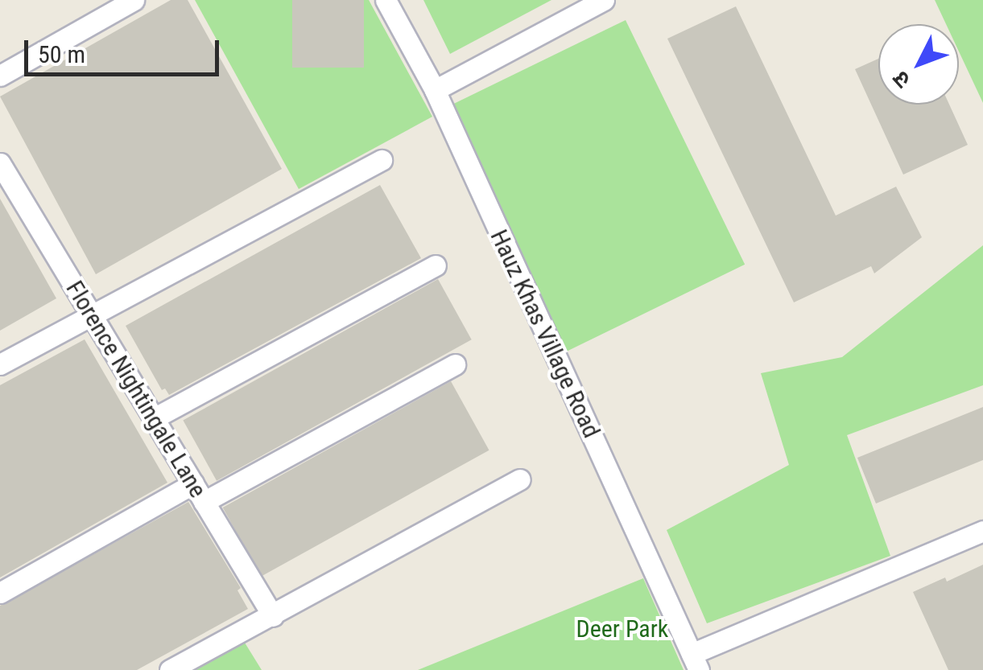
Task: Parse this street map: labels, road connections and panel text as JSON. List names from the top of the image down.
{
  "streets": {
    "street": ["Hauz Khas Village Road", "Florence Nightingale Lane"]
  },
  "parks": ["Deer Park"],
  "scale_bar": "50 m",
  "north": "bottom left"
}
